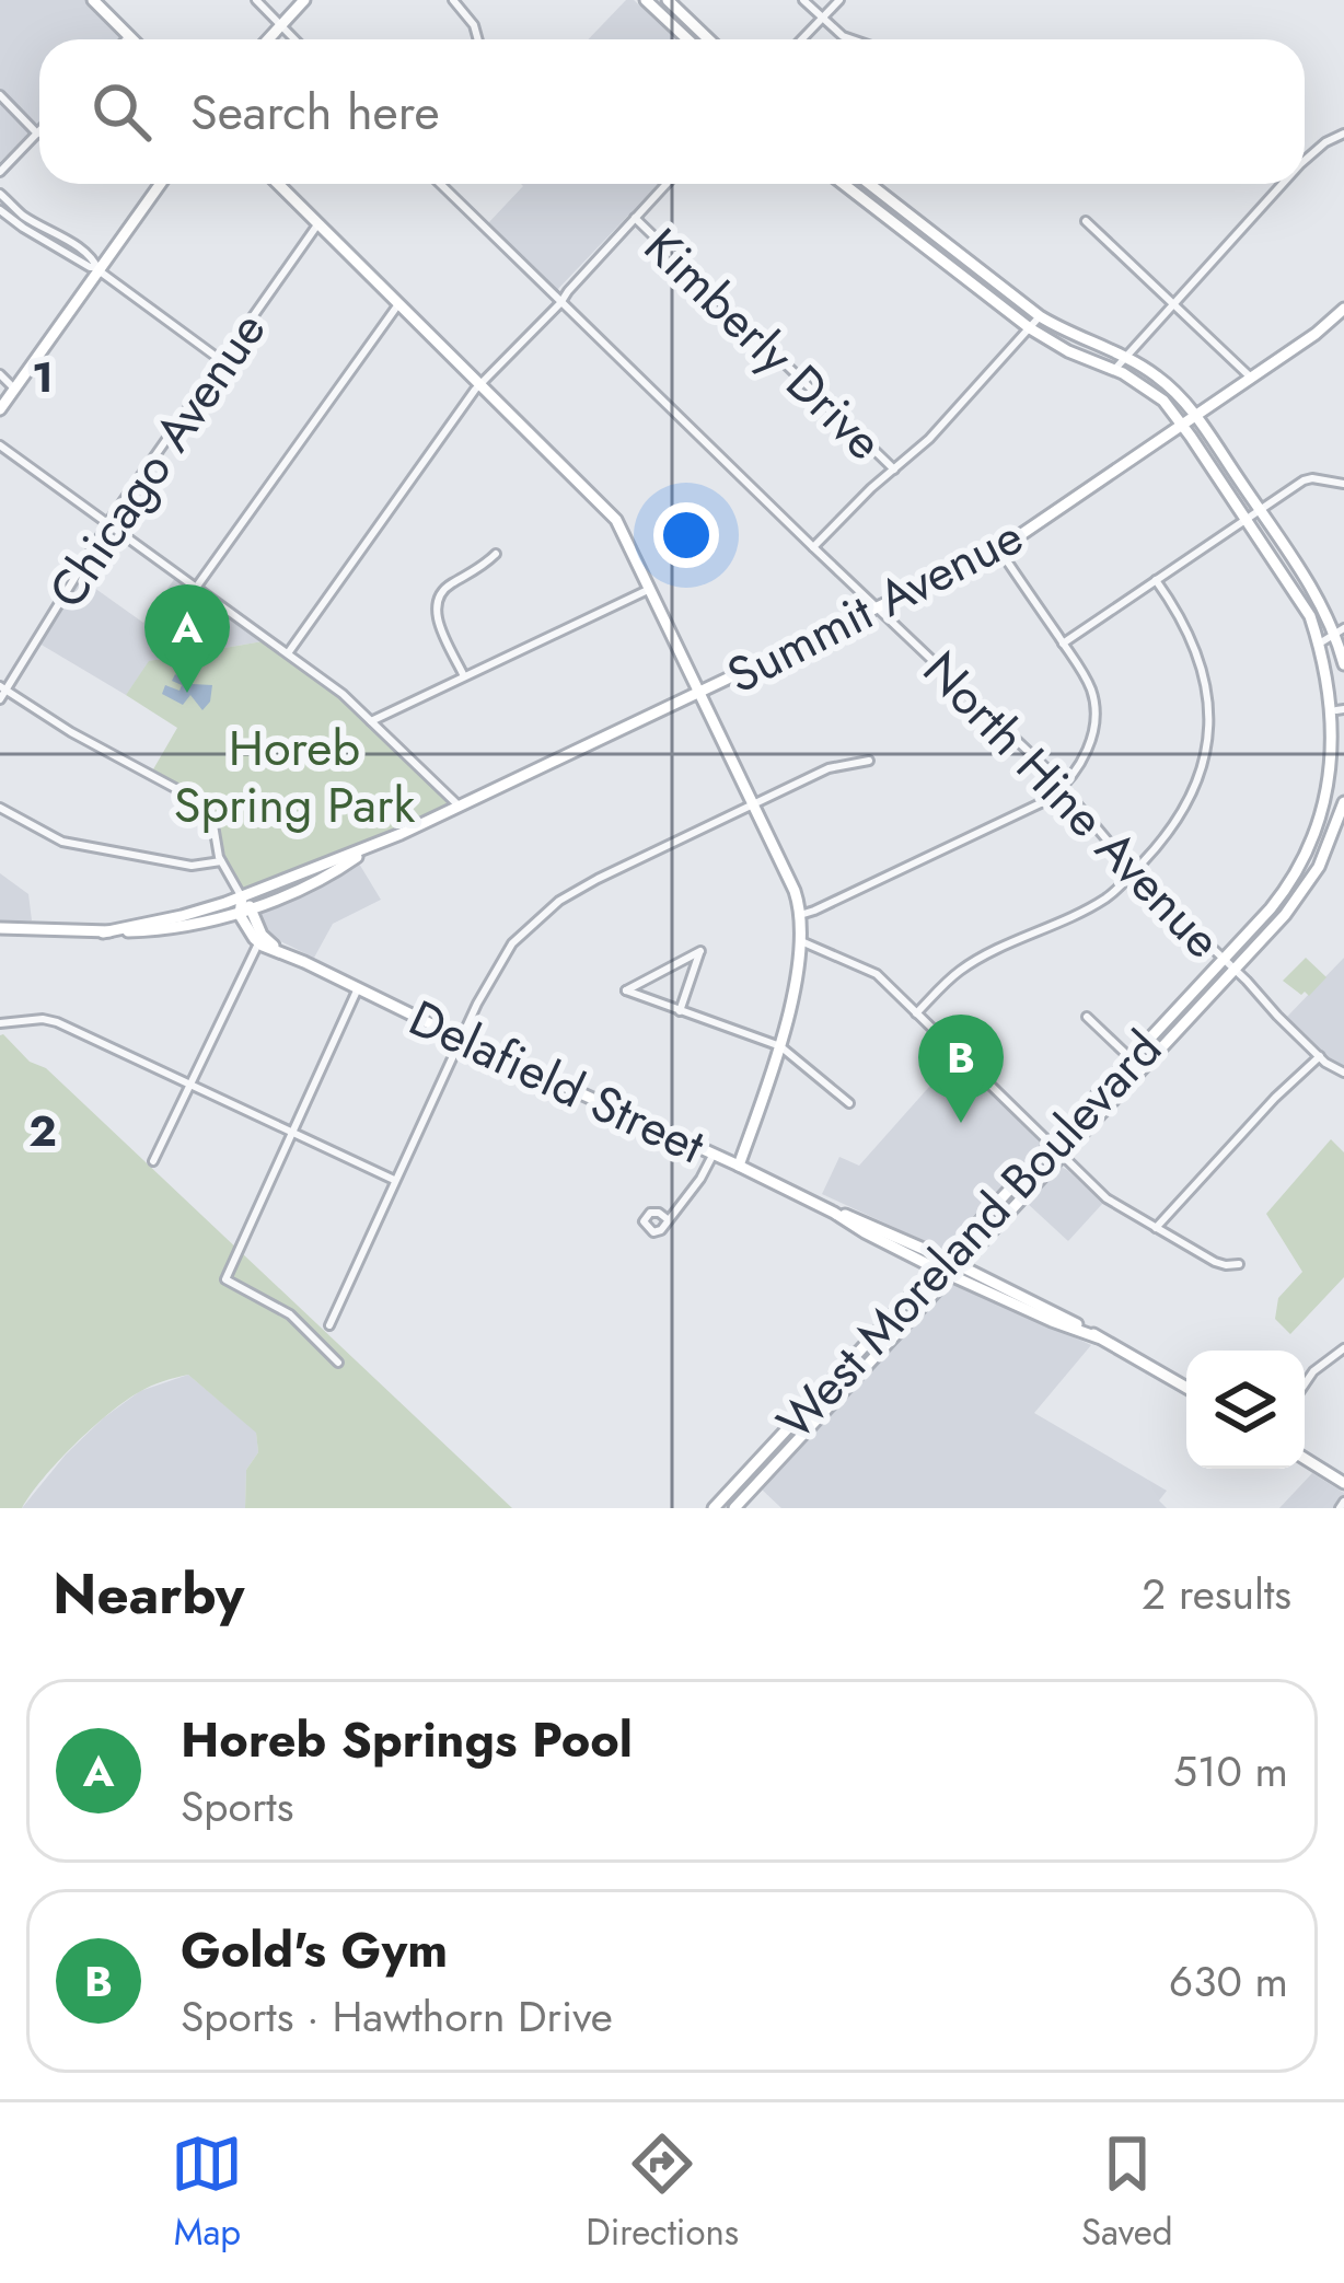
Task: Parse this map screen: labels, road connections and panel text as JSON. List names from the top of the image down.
{
  "streets": {
    "street": [
      "Kimberly Drive",
      "Chicago Avenue",
      "Summit Avenue",
      "North Hine Avenue",
      "Delafield Street",
      "West Moreland Boulevard"
    ]
  },
  "crossings": [
    ["Summit Avenue", "North Hine Avenue"],
    ["Summit Avenue", "West Moreland Boulevard"],
    ["North Hine Avenue", "West Moreland Boulevard"],
    ["Delafield Street", "West Moreland Boulevard"]
  ],
  "parks": ["Horeb Spring Park"],
  "page": {
    "search": "Search here",
    "pins": ["A", "B"],
    "heading": ["Nearby", "2 results"],
    "list": [
      {
        "mark": "A",
        "name": "Horeb Springs Pool",
        "note": "Sports",
        "value": "510 m"
      },
      {
        "mark": "B",
        "name": "Gold's Gym",
        "note": "Sports · Hawthorn Drive",
        "value": "630 m"
      }
    ],
    "nav": ["Map", "Directions", "Saved"]
  },
  "grid": {
    "rows": ["1", "2"]
  }
}
